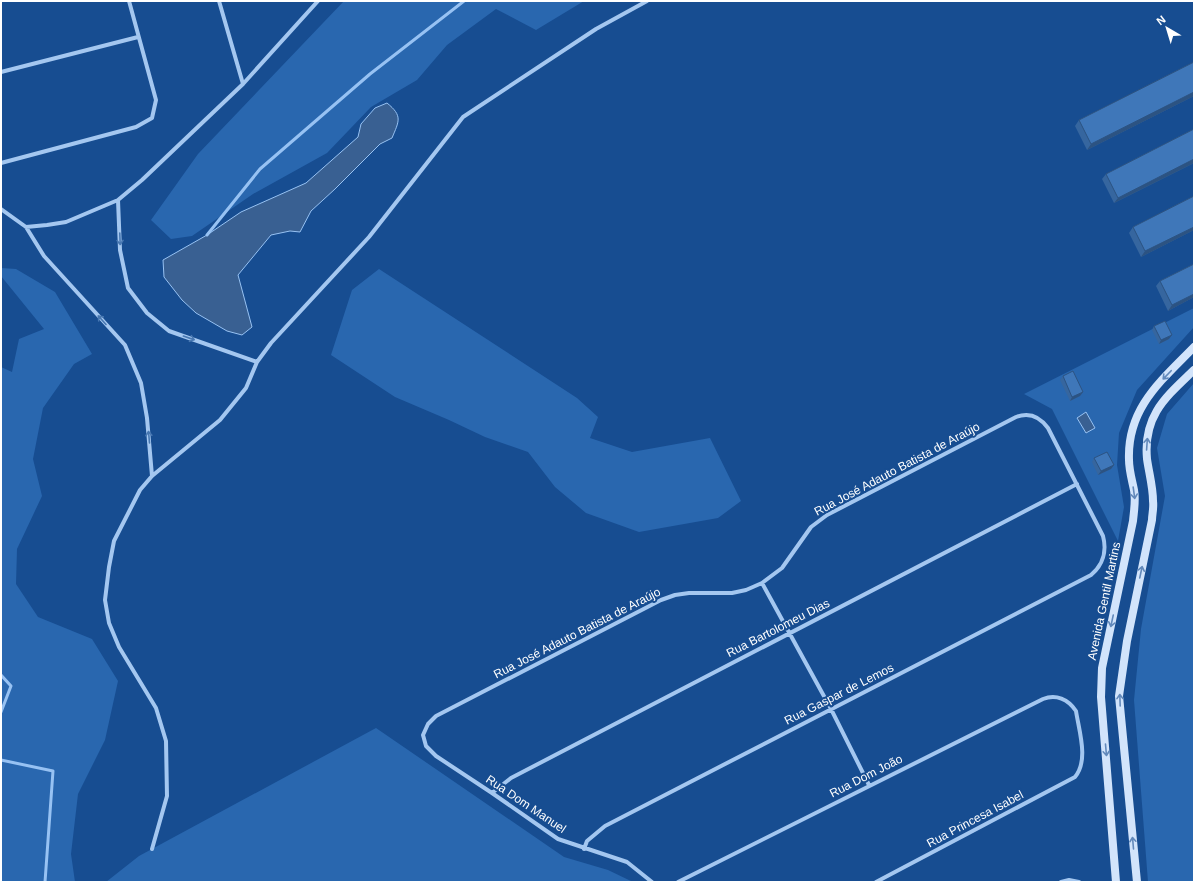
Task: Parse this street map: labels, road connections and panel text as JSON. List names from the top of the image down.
{
  "streets": {
    "main road": ["Avenida Gentil Martins"],
    "street": [
      "Rua José Adauto Batista de Araújo",
      "Rua Bartolomeu Dias",
      "Rua Gaspar de Lemos",
      "Rua Dom João",
      "Rua Dom Manuel",
      "Rua Princesa Isabel"
    ]
  },
  "crossings": [
    ["Rua José Adauto Batista de Araújo", "Rua Bartolomeu Dias"],
    ["Rua José Adauto Batista de Araújo", "Rua Gaspar de Lemos"],
    ["Rua José Adauto Batista de Araújo", "Rua Dom Manuel"],
    ["Rua Bartolomeu Dias", "Rua Gaspar de Lemos"],
    ["Rua Bartolomeu Dias", "Rua Dom Manuel"],
    ["Rua Gaspar de Lemos", "Rua Dom Manuel"],
    ["Rua Dom João", "Rua Princesa Isabel"]
  ],
  "north": "top left"
}
